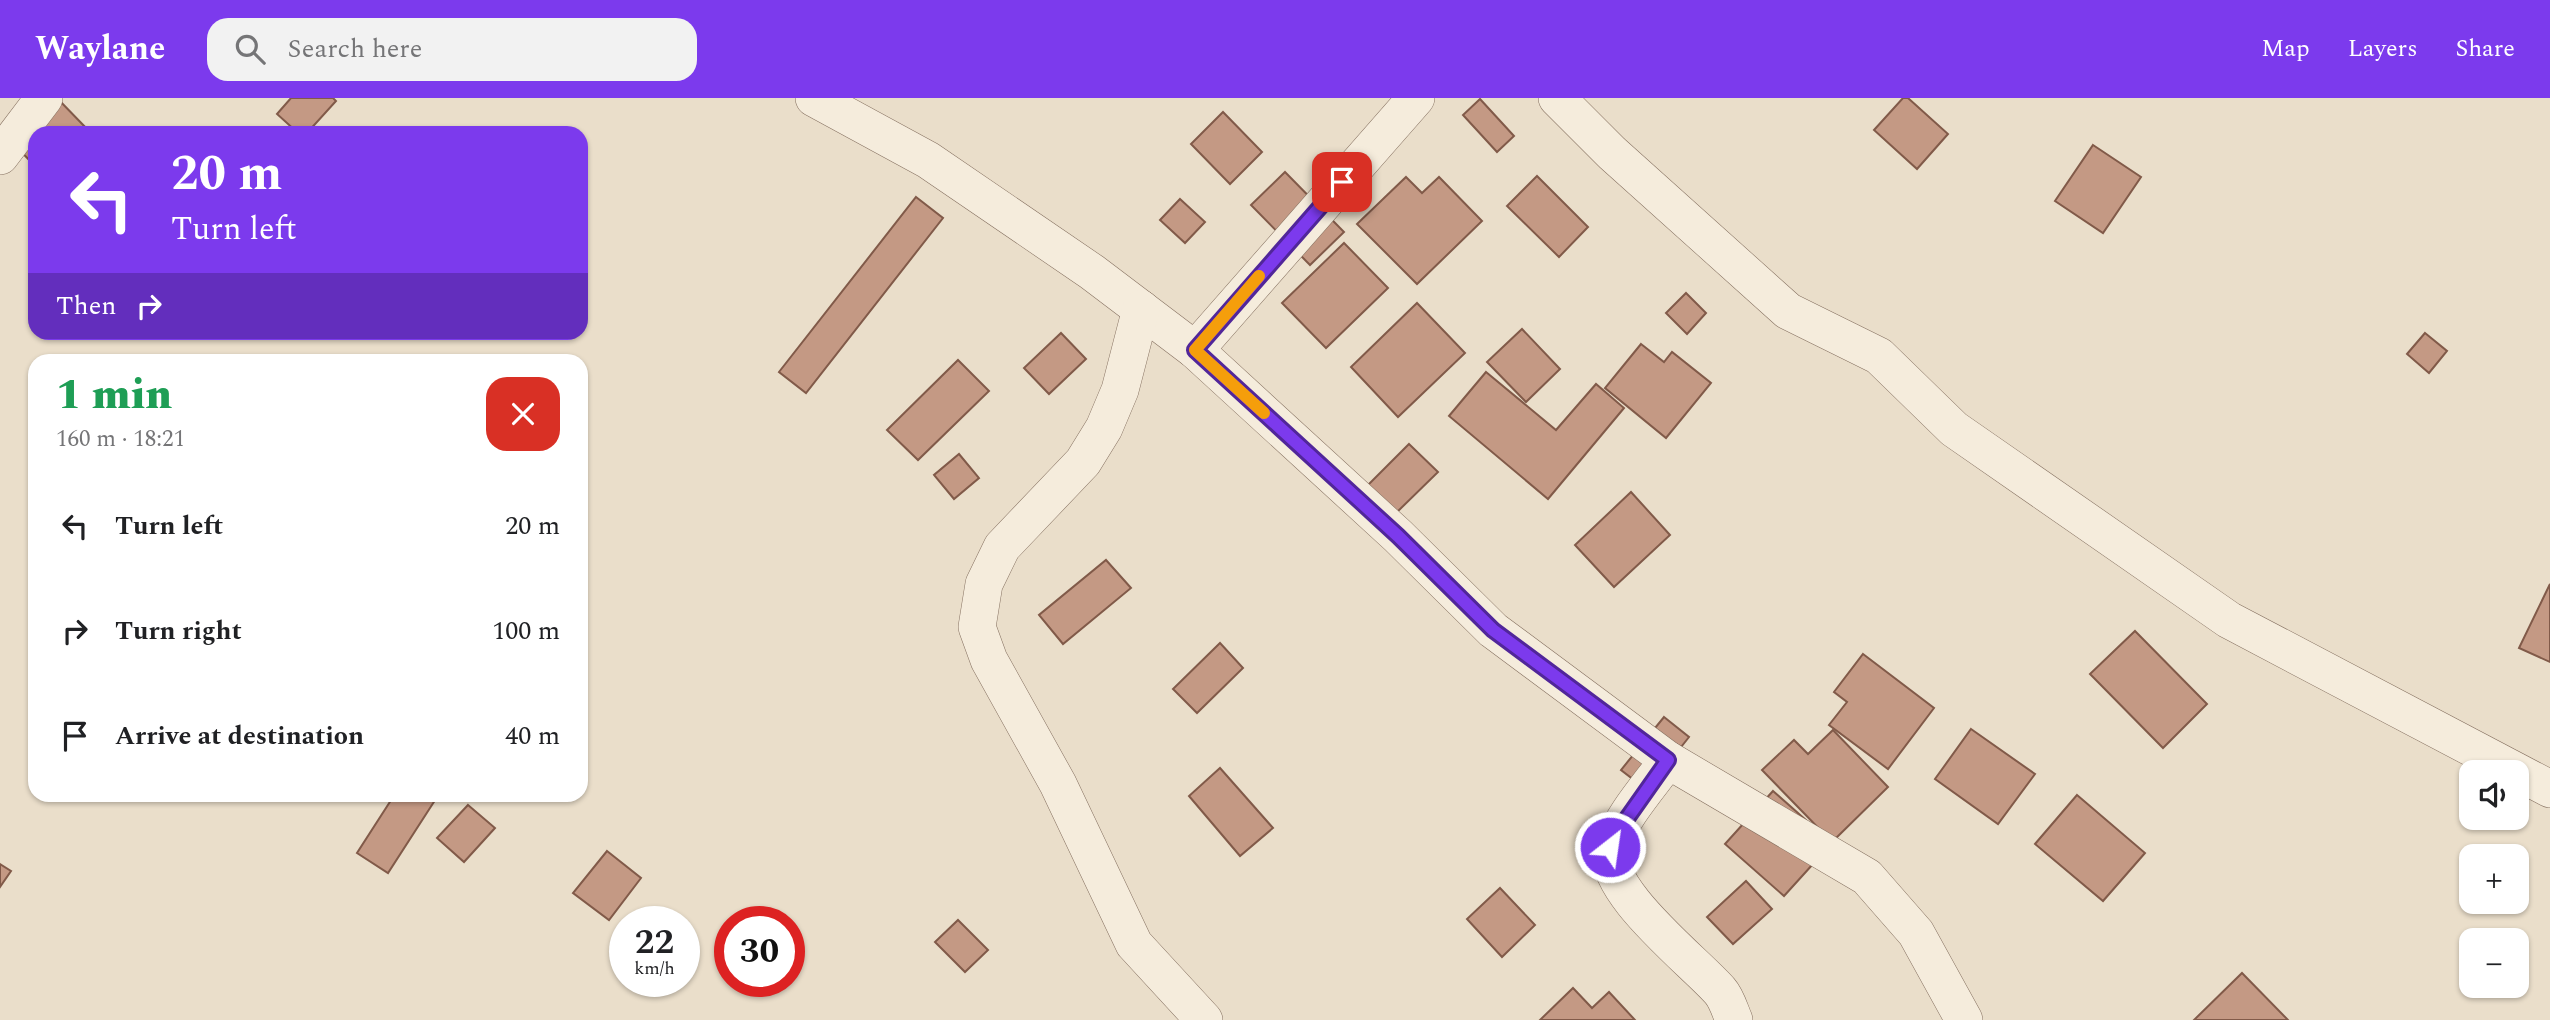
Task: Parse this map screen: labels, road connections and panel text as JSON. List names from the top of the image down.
{
  "page": {
    "header": "Waylane",
    "search": "Search here",
    "nav": ["Map", "Layers", "Share"],
    "turn": ["20 m", "Turn left"],
    "then": "Then",
    "heading": ["1 min", "160 m · 18:21"],
    "list": [
      {
        "name": "Turn left",
        "value": "20 m"
      },
      {
        "name": "Turn right",
        "value": "100 m"
      },
      {
        "name": "Arrive at destination",
        "value": "40 m"
      }
    ],
    "map_buttons": ["+", "−"],
    "speed": "22 km/h",
    "limit": "30"
  }
}
